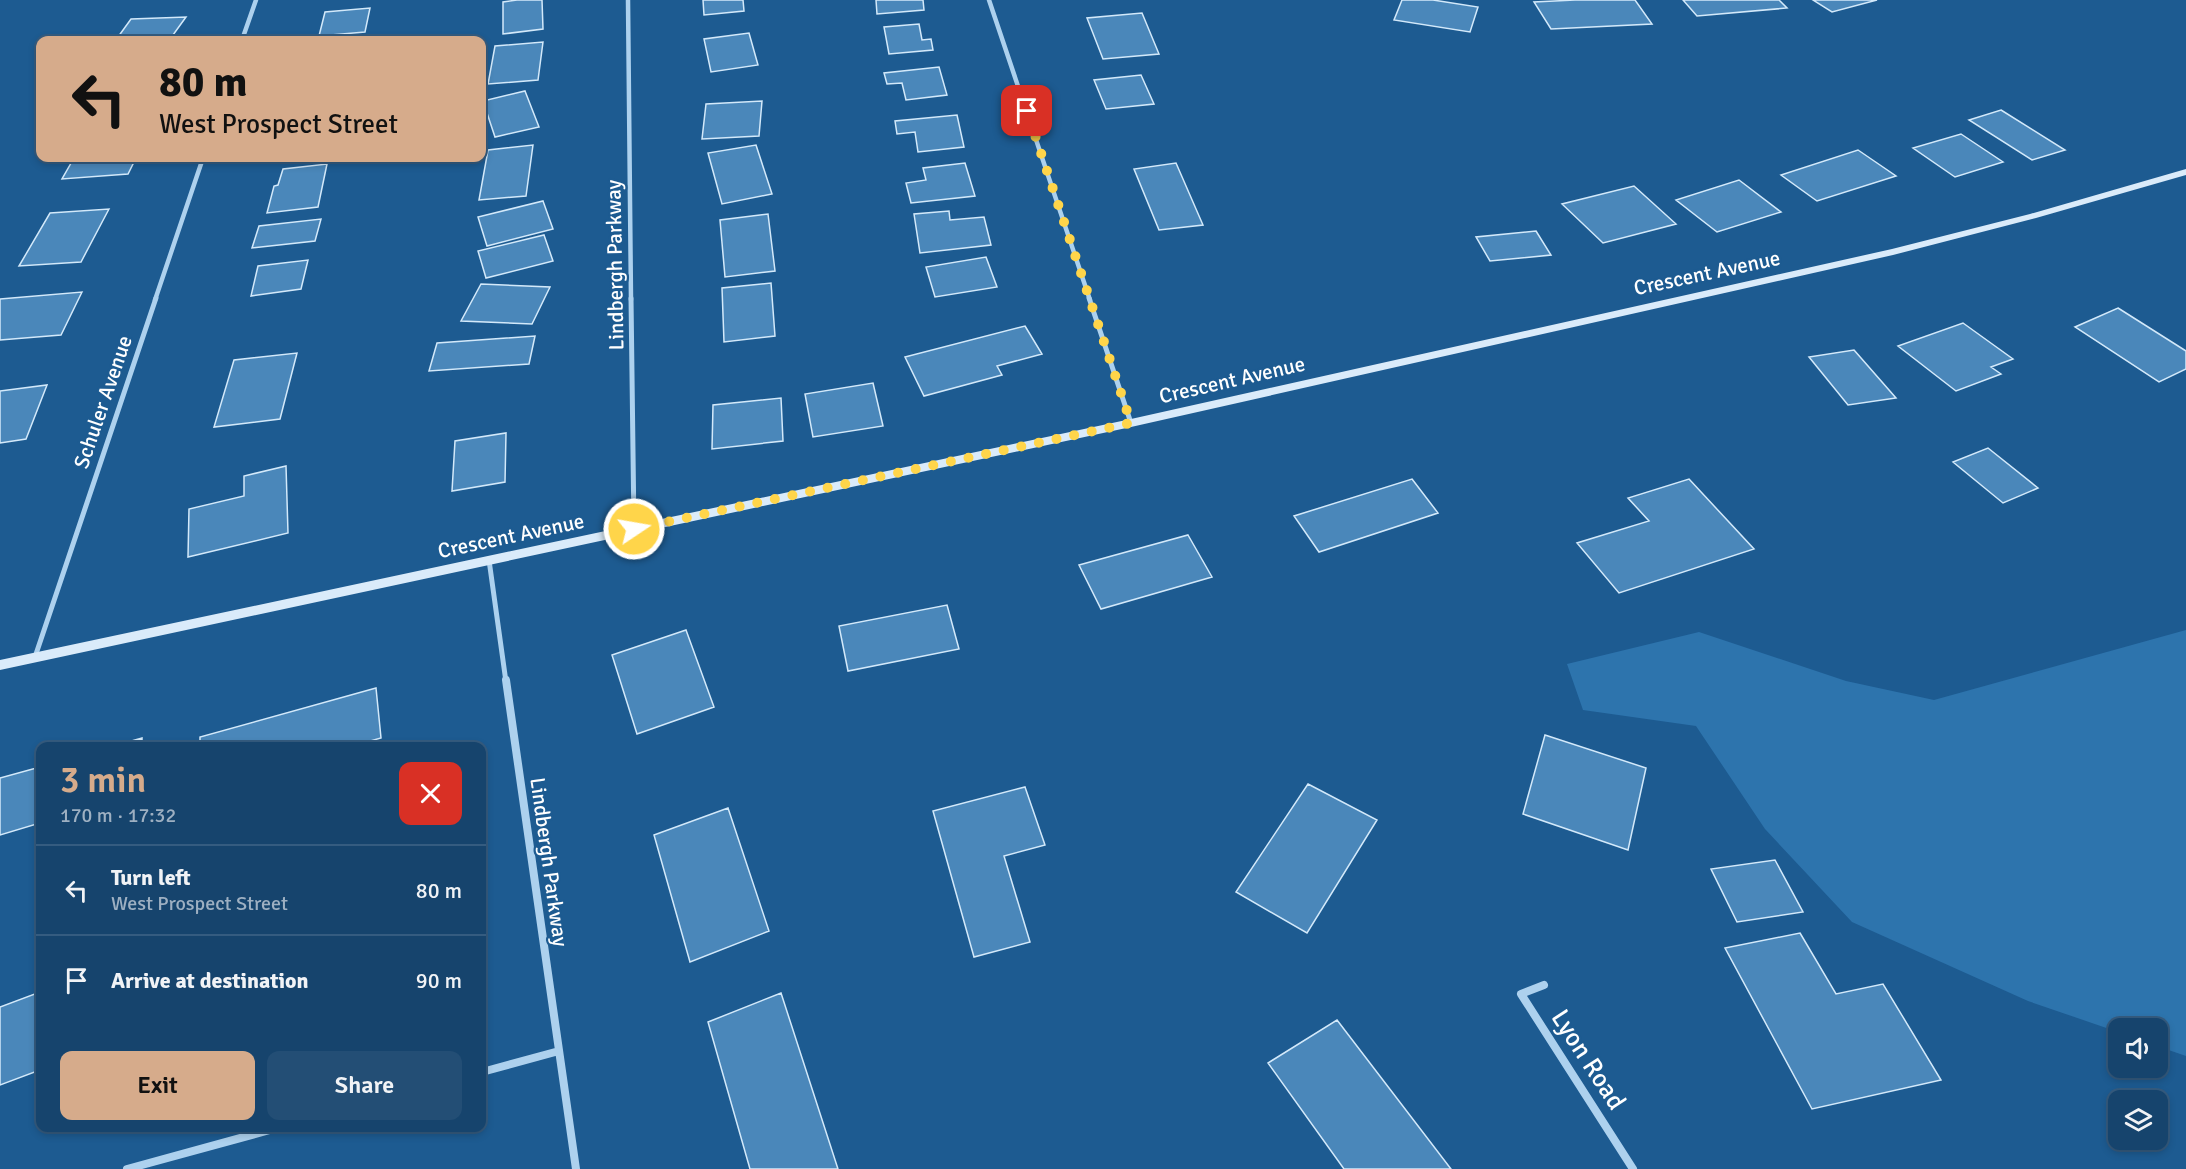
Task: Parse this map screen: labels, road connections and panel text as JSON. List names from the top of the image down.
{
  "streets": {
    "main road": ["Crescent Avenue"],
    "street": ["Lindbergh Parkway", "Schuler Avenue", "Lyon Road"]
  },
  "crossings": [
    ["Lindbergh Parkway", "Crescent Avenue"],
    ["Crescent Avenue", "Schuler Avenue"]
  ],
  "page": {
    "turn": ["80 m", "West Prospect Street"],
    "heading": ["3 min", "170 m · 17:32"],
    "list": [
      {
        "name": "Turn left",
        "note": "West Prospect Street",
        "value": "80 m"
      },
      {
        "name": "Arrive at destination",
        "value": "90 m"
      }
    ],
    "buttons": ["Exit", "Share"]
  }
}
